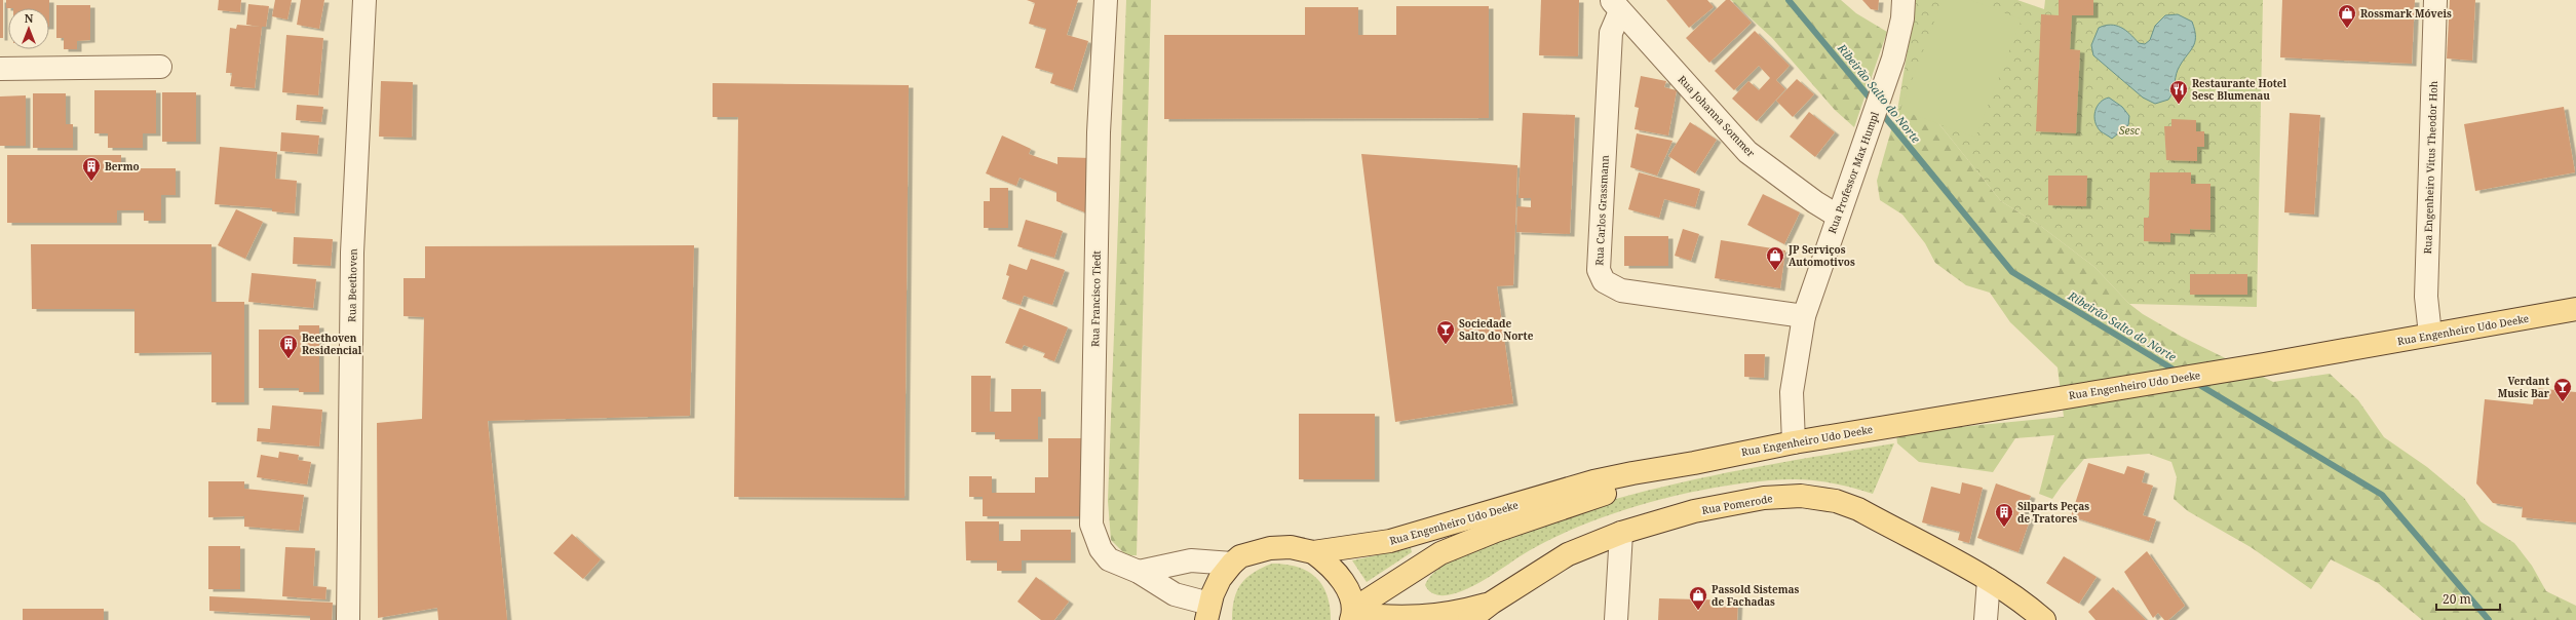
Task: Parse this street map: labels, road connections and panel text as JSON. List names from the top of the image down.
{
  "streets": {
    "main road": ["Rua Engenheiro Udo Deeke", "Rua Pomerode"],
    "street": [
      "Rua Johanna Sommer",
      "Rua Engenheiro Vitus Theodor Hoh",
      "Rua Professor Max Humpl",
      "Rua Carlos Grassmann",
      "Rua Beethoven",
      "Rua Francisco Tiedt"
    ]
  },
  "crossings": [
    ["Rua Johanna Sommer", "Rua Professor Max Humpl"],
    ["Rua Johanna Sommer", "Rua Carlos Grassmann"],
    ["Rua Engenheiro Vitus Theodor Hoh", "Rua Engenheiro Udo Deeke"],
    ["Rua Professor Max Humpl", "Rua Carlos Grassmann"],
    ["Rua Professor Max Humpl", "Rua Engenheiro Udo Deeke"],
    ["Rua Francisco Tiedt", "Rua Engenheiro Udo Deeke"],
    ["Rua Engenheiro Udo Deeke", "Rua Pomerode"]
  ],
  "water": ["Ribeirão Salto do Norte"],
  "parks": ["Sesc"],
  "places": {
    "shop": ["Rossmark Móveis", "JP Serviços Automotivos", "Passold Sistemas de Fachadas"],
    "restaurant": ["Restaurante Hotel Sesc Blumenau"],
    "building": ["Bermo", "Beethoven Residencial", "Silparts Peças de Tratores"],
    "bar": ["Sociedade Salto do Norte", "Verdant Music Bar"]
  },
  "scale_bar": "20 m",
  "north": "top"
}
